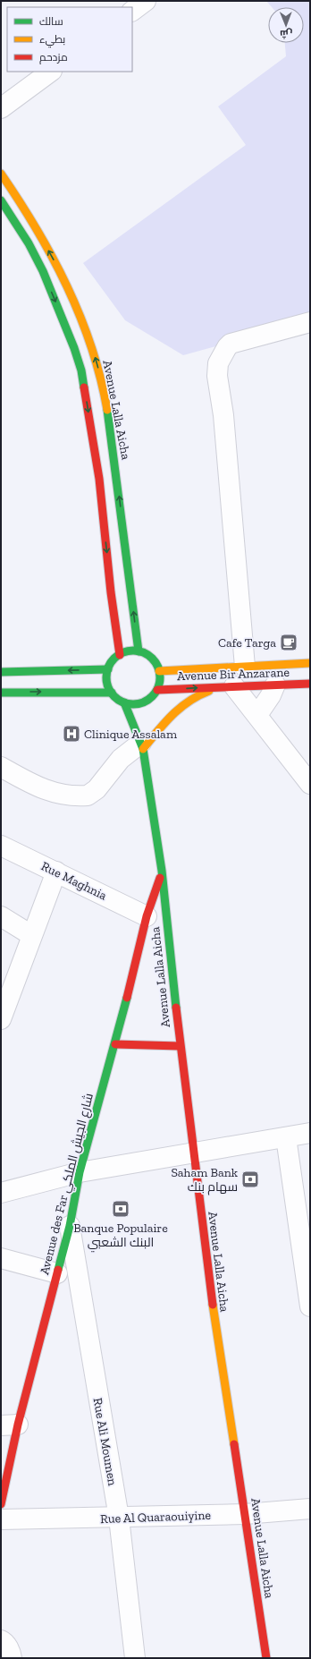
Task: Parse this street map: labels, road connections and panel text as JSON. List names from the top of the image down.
{
  "streets": {
    "main road": ["Avenue Lalla Aicha", "Avenue Bir Anzarane", "Avenue des Far شارع الجيش الملكي"],
    "street": ["Rue Maghnia", "Rue Ali Moumen", "Rue Al Quaraouiyine"]
  },
  "crossings": [
    ["Avenue Lalla Aicha", "Avenue Bir Anzarane"],
    ["Avenue Lalla Aicha", "Avenue des Far شارع الجيش الملكي"],
    ["Avenue Lalla Aicha", "Rue Al Quaraouiyine"],
    ["Rue Maghnia", "Avenue des Far شارع الجيش الملكي"],
    ["Avenue des Far شارع الجيش الملكي", "Rue Ali Moumen"],
    ["Rue Ali Moumen", "Rue Al Quaraouiyine"]
  ],
  "places": {
    "cafe": ["Cafe Targa"],
    "hospital": ["Clinique Assalam"],
    "bank": ["Saham Bank سهام بنك", "Banque Populaire البنك الشعبي"]
  },
  "legend": ["سالك", "بطيء", "مزدحم"],
  "north": "bottom"
}
